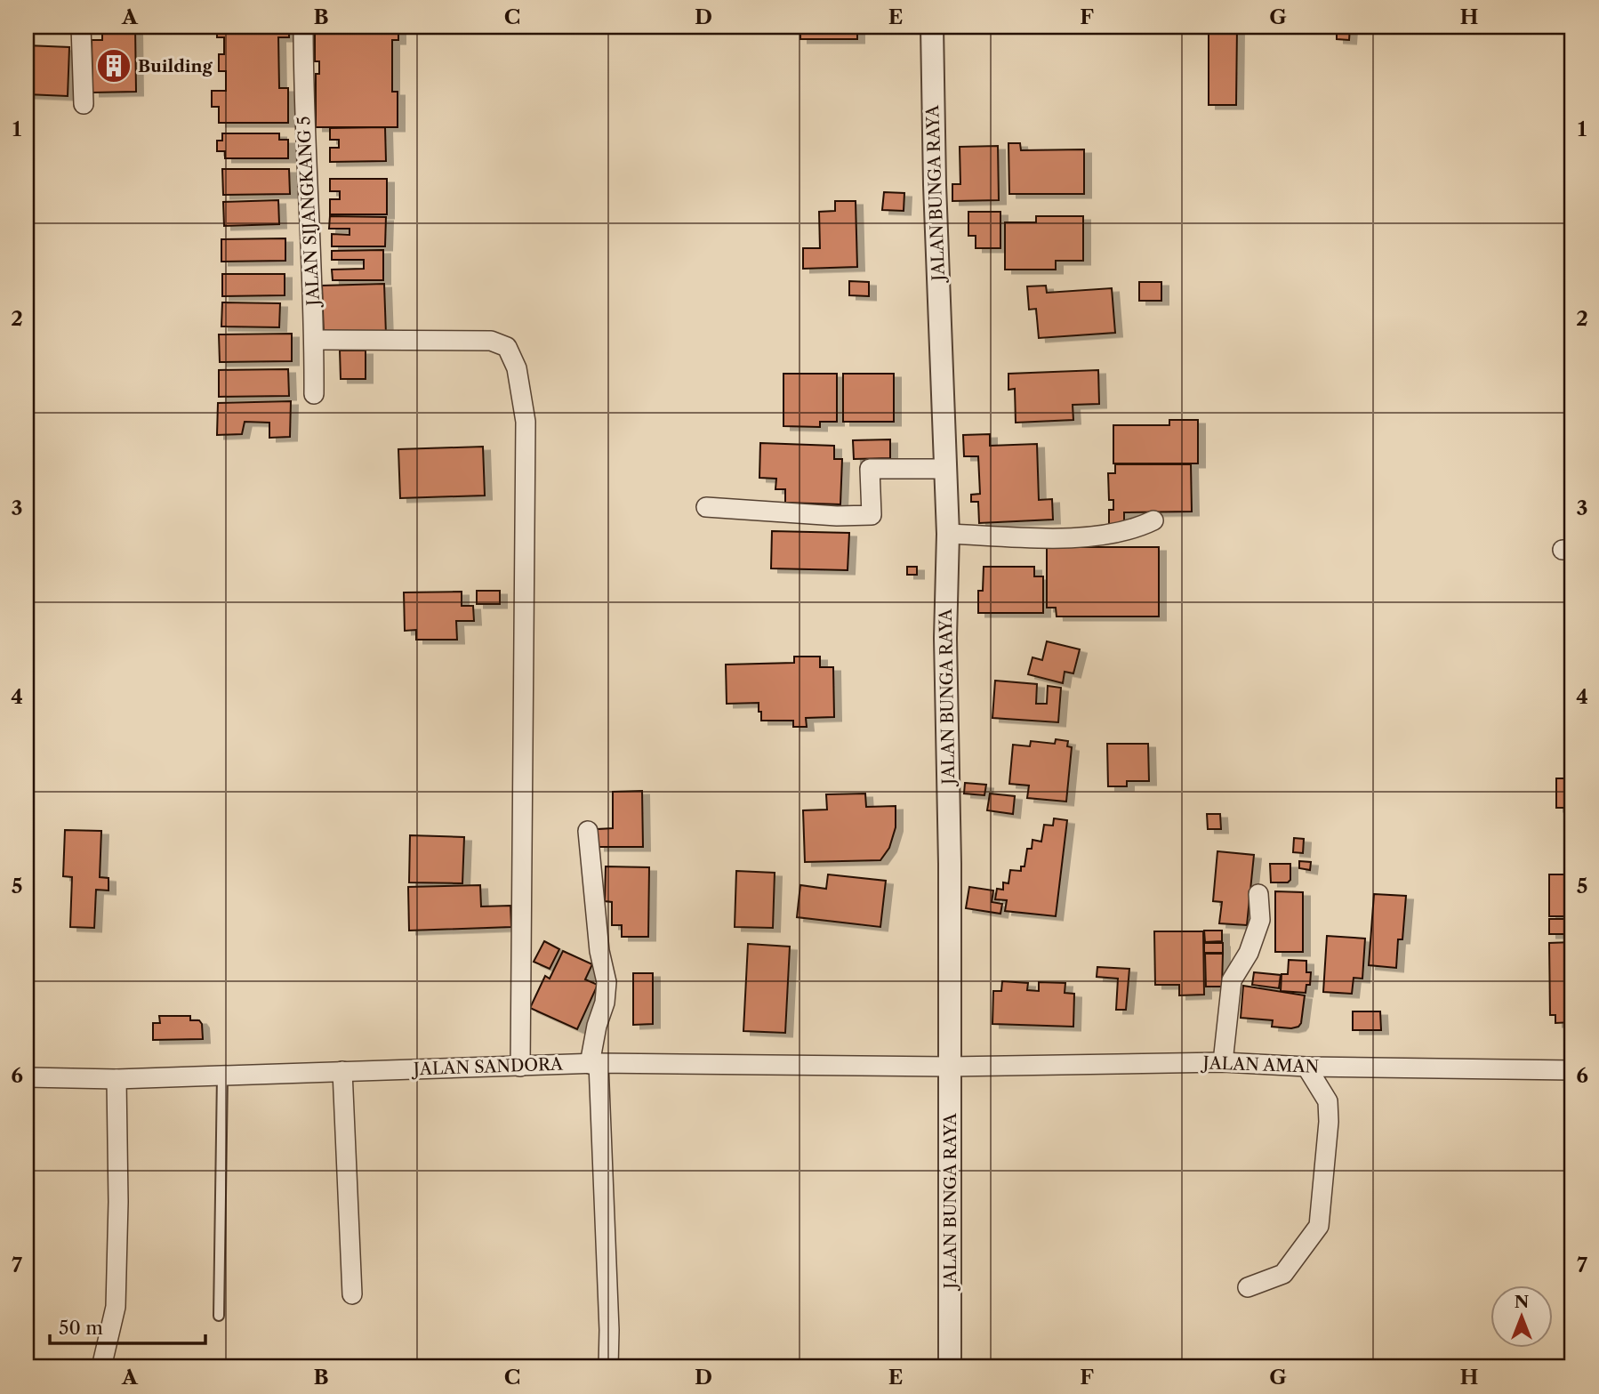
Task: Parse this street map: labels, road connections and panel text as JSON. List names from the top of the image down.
{
  "streets": {
    "street": [
      "JALAN BUNGA RAYA",
      "JALAN SIJANGKANG 5",
      "JALAN AMAN",
      "JALAN SANDORA"
    ]
  },
  "crossings": [
    ["JALAN BUNGA RAYA", "JALAN AMAN"],
    ["JALAN BUNGA RAYA", "JALAN SANDORA"],
    ["JALAN AMAN", "JALAN SANDORA"]
  ],
  "places": {
    "building": ["Building"]
  },
  "scale_bar": "50 m",
  "north": "top",
  "grid": {
    "columns": [
      "A",
      "B",
      "C",
      "D",
      "E",
      "F",
      "G",
      "H"
    ],
    "rows": [
      "1",
      "2",
      "3",
      "4",
      "5",
      "6",
      "7"
    ]
  }
}
